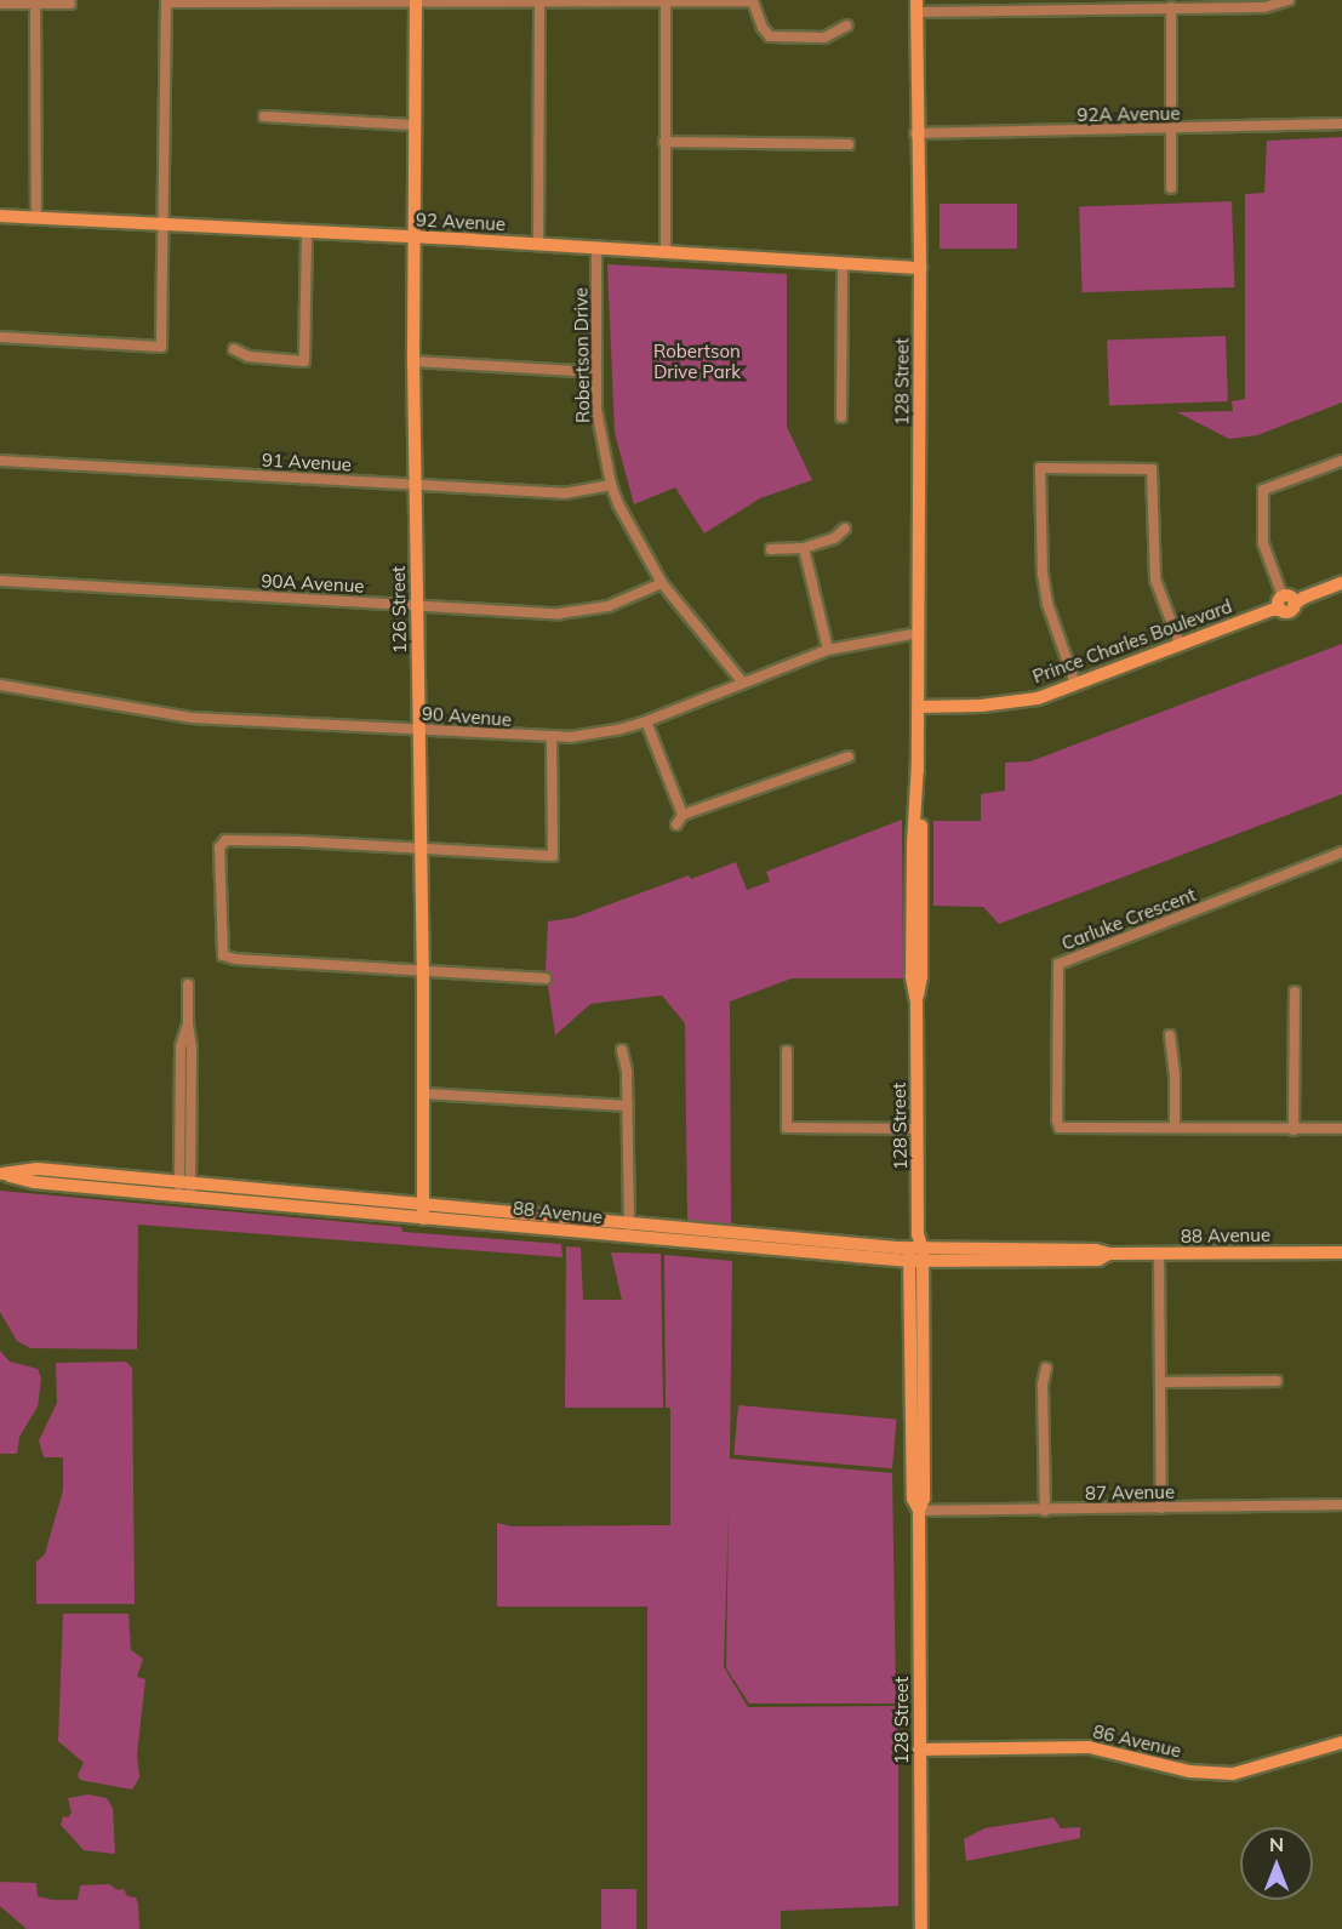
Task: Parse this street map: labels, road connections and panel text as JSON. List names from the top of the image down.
{
  "streets": {
    "main road": [
      "92 Avenue",
      "128 Street",
      "126 Street",
      "Prince Charles Boulevard",
      "88 Avenue",
      "86 Avenue"
    ],
    "street": [
      "92A Avenue",
      "Robertson Drive",
      "91 Avenue",
      "90A Avenue",
      "90 Avenue",
      "Carluke Crescent",
      "87 Avenue"
    ]
  },
  "crossings": [
    ["92A Avenue", "128 Street"],
    ["92 Avenue", "Robertson Drive"],
    ["92 Avenue", "128 Street"],
    ["92 Avenue", "126 Street"],
    ["Robertson Drive", "91 Avenue"],
    ["Robertson Drive", "90A Avenue"],
    ["Robertson Drive", "90 Avenue"],
    ["128 Street", "Prince Charles Boulevard"],
    ["128 Street", "90 Avenue"],
    ["128 Street", "88 Avenue"],
    ["128 Street", "87 Avenue"],
    ["128 Street", "86 Avenue"],
    ["91 Avenue", "126 Street"],
    ["90A Avenue", "126 Street"],
    ["126 Street", "90 Avenue"],
    ["126 Street", "88 Avenue"]
  ],
  "parks": ["Robertson Drive Park"],
  "north": "top"
}
